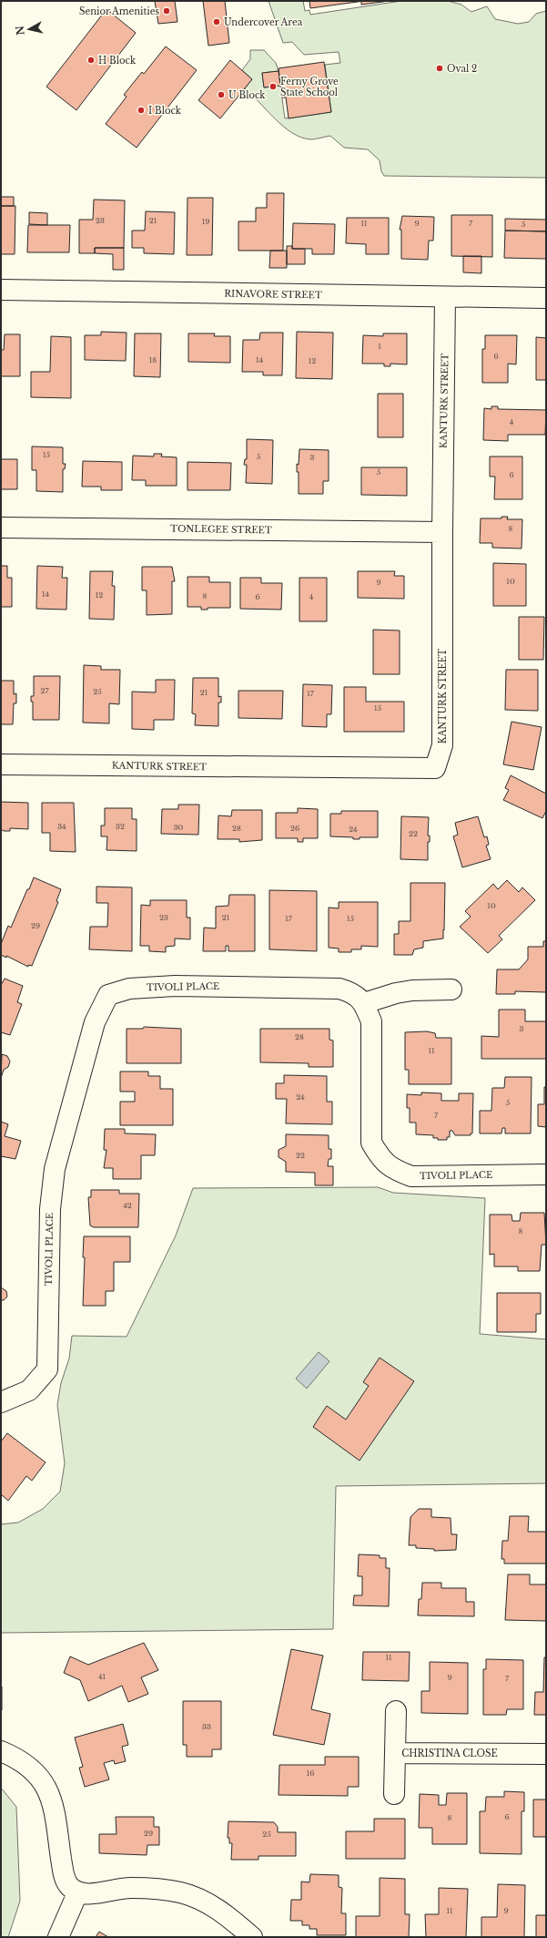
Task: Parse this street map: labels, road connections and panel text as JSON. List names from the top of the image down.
{
  "streets": {
    "street": [
      "RINAVORE STREET",
      "KANTURK STREET",
      "TONLEGEE STREET",
      "TIVOLI PLACE",
      "CHRISTINA CLOSE"
    ]
  },
  "crossings": [
    ["RINAVORE STREET", "KANTURK STREET"],
    ["KANTURK STREET", "TONLEGEE STREET"]
  ],
  "places": [
    "Senior Amenities",
    "Undercover Area",
    "H Block",
    "Oval 2",
    "Ferny Grove State School",
    "U Block",
    "I Block"
  ],
  "house_numbers": [
    "23",
    "21",
    "19",
    "11",
    "9",
    "7",
    "5",
    "1",
    "6",
    "18",
    "14",
    "12",
    "4",
    "15",
    "5",
    "3",
    "5",
    "6",
    "8",
    "10",
    "9",
    "14",
    "12",
    "8",
    "6",
    "4",
    "27",
    "25",
    "21",
    "17",
    "15",
    "34",
    "32",
    "30",
    "28",
    "26",
    "24",
    "22",
    "10",
    "23",
    "21",
    "17",
    "15",
    "29",
    "3",
    "28",
    "11",
    "24",
    "5",
    "7",
    "22",
    "42",
    "8",
    "11",
    "41",
    "9",
    "7",
    "33",
    "16",
    "6",
    "8",
    "29",
    "25",
    "11",
    "9"
  ],
  "north": "left"
}
